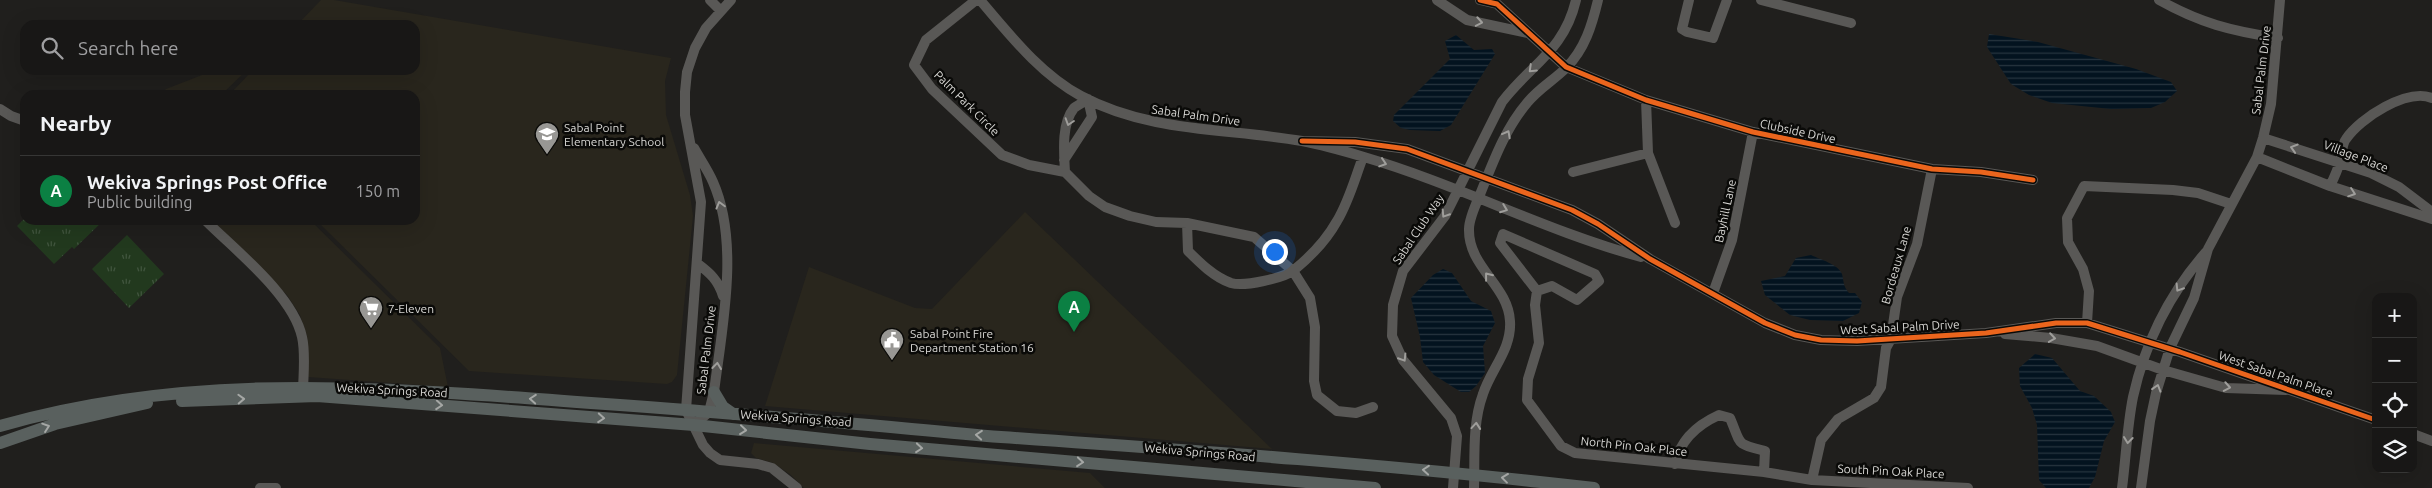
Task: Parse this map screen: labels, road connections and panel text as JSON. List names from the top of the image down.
{
  "streets": {
    "main road": ["Wekiva Springs Road"],
    "street": [
      "Sabal Palm Drive",
      "Palm Park Circle",
      "Clubside Drive",
      "Village Place",
      "Bayhill Lane",
      "Sabal Club Way",
      "Bordeaux Lane",
      "West Sabal Palm Drive",
      "West Sabal Palm Place",
      "North Pin Oak Place",
      "South Pin Oak Place"
    ]
  },
  "crossings": [
    ["Sabal Palm Drive", "Village Place"],
    ["Sabal Palm Drive", "Sabal Club Way"],
    ["Sabal Palm Drive", "West Sabal Palm Drive"],
    ["Sabal Palm Drive", "West Sabal Palm Place"],
    ["Sabal Palm Drive", "Wekiva Springs Road"],
    ["Clubside Drive", "Bayhill Lane"],
    ["Clubside Drive", "Bordeaux Lane"],
    ["Bayhill Lane", "West Sabal Palm Drive"],
    ["Sabal Club Way", "West Sabal Palm Drive"],
    ["Sabal Club Way", "Wekiva Springs Road"],
    ["Bordeaux Lane", "West Sabal Palm Drive"],
    ["Bordeaux Lane", "North Pin Oak Place"],
    ["Bordeaux Lane", "South Pin Oak Place"],
    ["West Sabal Palm Drive", "West Sabal Palm Place"],
    ["North Pin Oak Place", "South Pin Oak Place"]
  ],
  "places": {
    "school or university": ["Sabal Point Elementary School"],
    "supermarket": ["7-Eleven"],
    "public building": ["Sabal Point Fire Department Station 16"]
  },
  "page": {
    "search": "Search here",
    "heading": "Nearby",
    "list": [
      {
        "mark": "A",
        "name": "Wekiva Springs Post Office",
        "note": "Public building",
        "value": "150 m"
      }
    ],
    "pins": "A",
    "map_buttons": ["+", "−"]
  }
}
